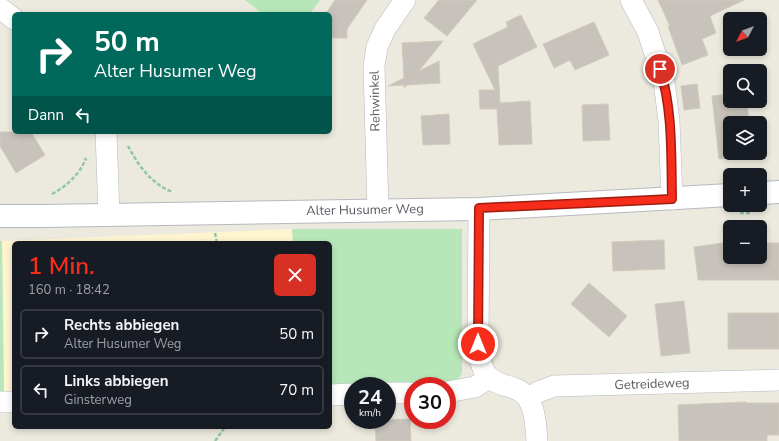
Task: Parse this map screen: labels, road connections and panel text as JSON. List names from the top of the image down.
{
  "streets": {
    "street": ["Rehwinkel", "Alter Husumer Weg", "Getreideweg"]
  },
  "crossings": [
    ["Rehwinkel", "Alter Husumer Weg"]
  ],
  "north": "bottom left",
  "page": {
    "map_buttons": ["+", "−"],
    "turn": ["50 m", "Alter Husumer Weg"],
    "then": "Dann",
    "heading": ["1 Min.", "160 m · 18:42"],
    "list": [
      {
        "name": "Rechts abbiegen",
        "note": "Alter Husumer Weg",
        "value": "50 m"
      },
      {
        "name": "Links abbiegen",
        "note": "Ginsterweg",
        "value": "70 m"
      }
    ],
    "speed": "24 km/h",
    "limit": "30"
  }
}
